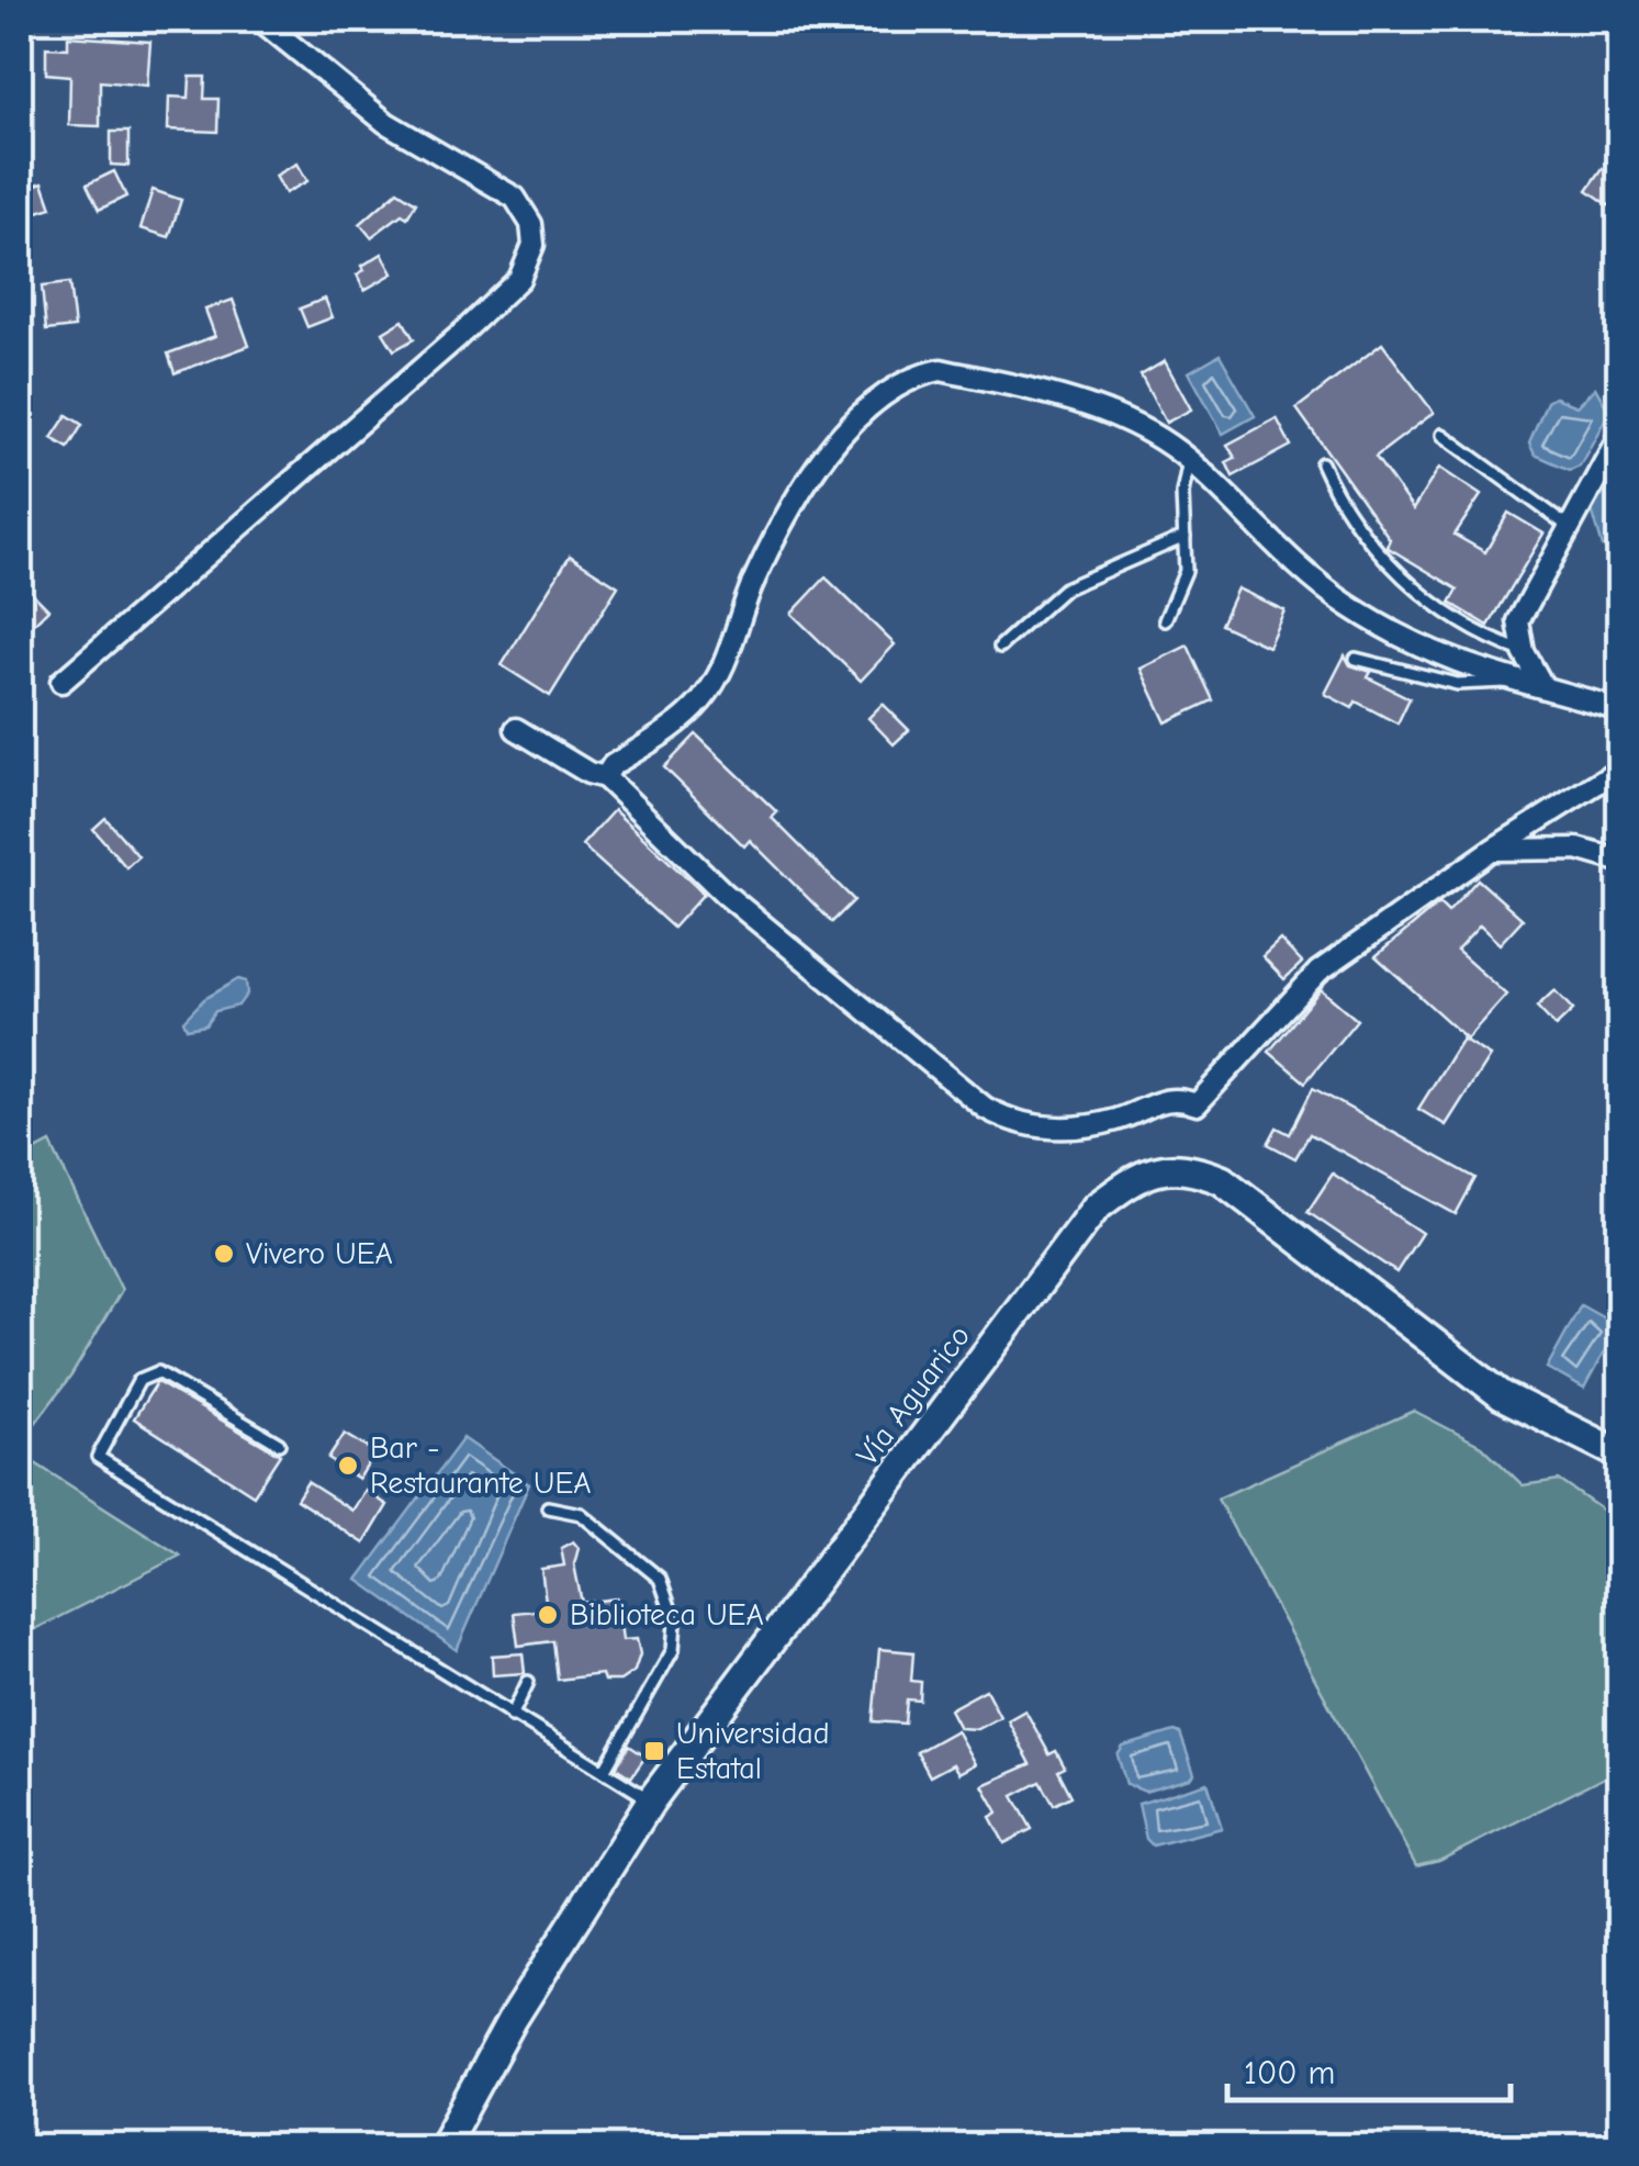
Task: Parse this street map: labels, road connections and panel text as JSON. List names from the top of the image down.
{
  "streets": {
    "street": ["Vía Aguarico"]
  },
  "places": {
    "other": ["Vivero UEA", "Bar - Restaurante UEA", "Biblioteca UEA"],
    "transit": ["Universidad Estatal"]
  },
  "scale_bar": "100 m"
}
